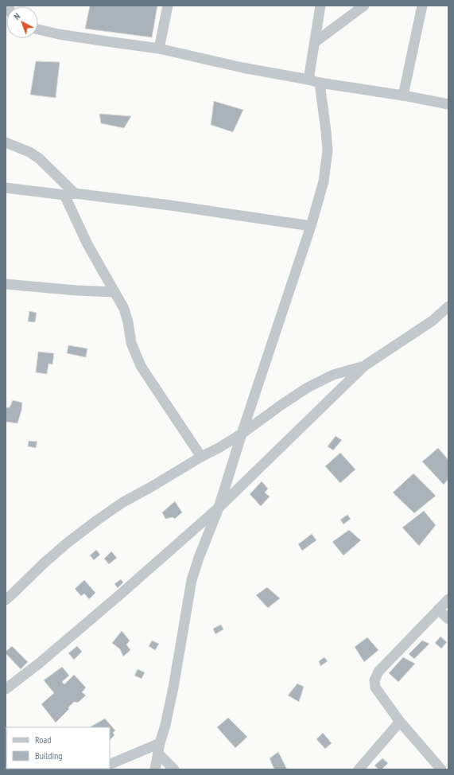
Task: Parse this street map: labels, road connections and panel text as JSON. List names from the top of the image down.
{
  "legend": ["Road", "Building"],
  "north": "top left"
}
